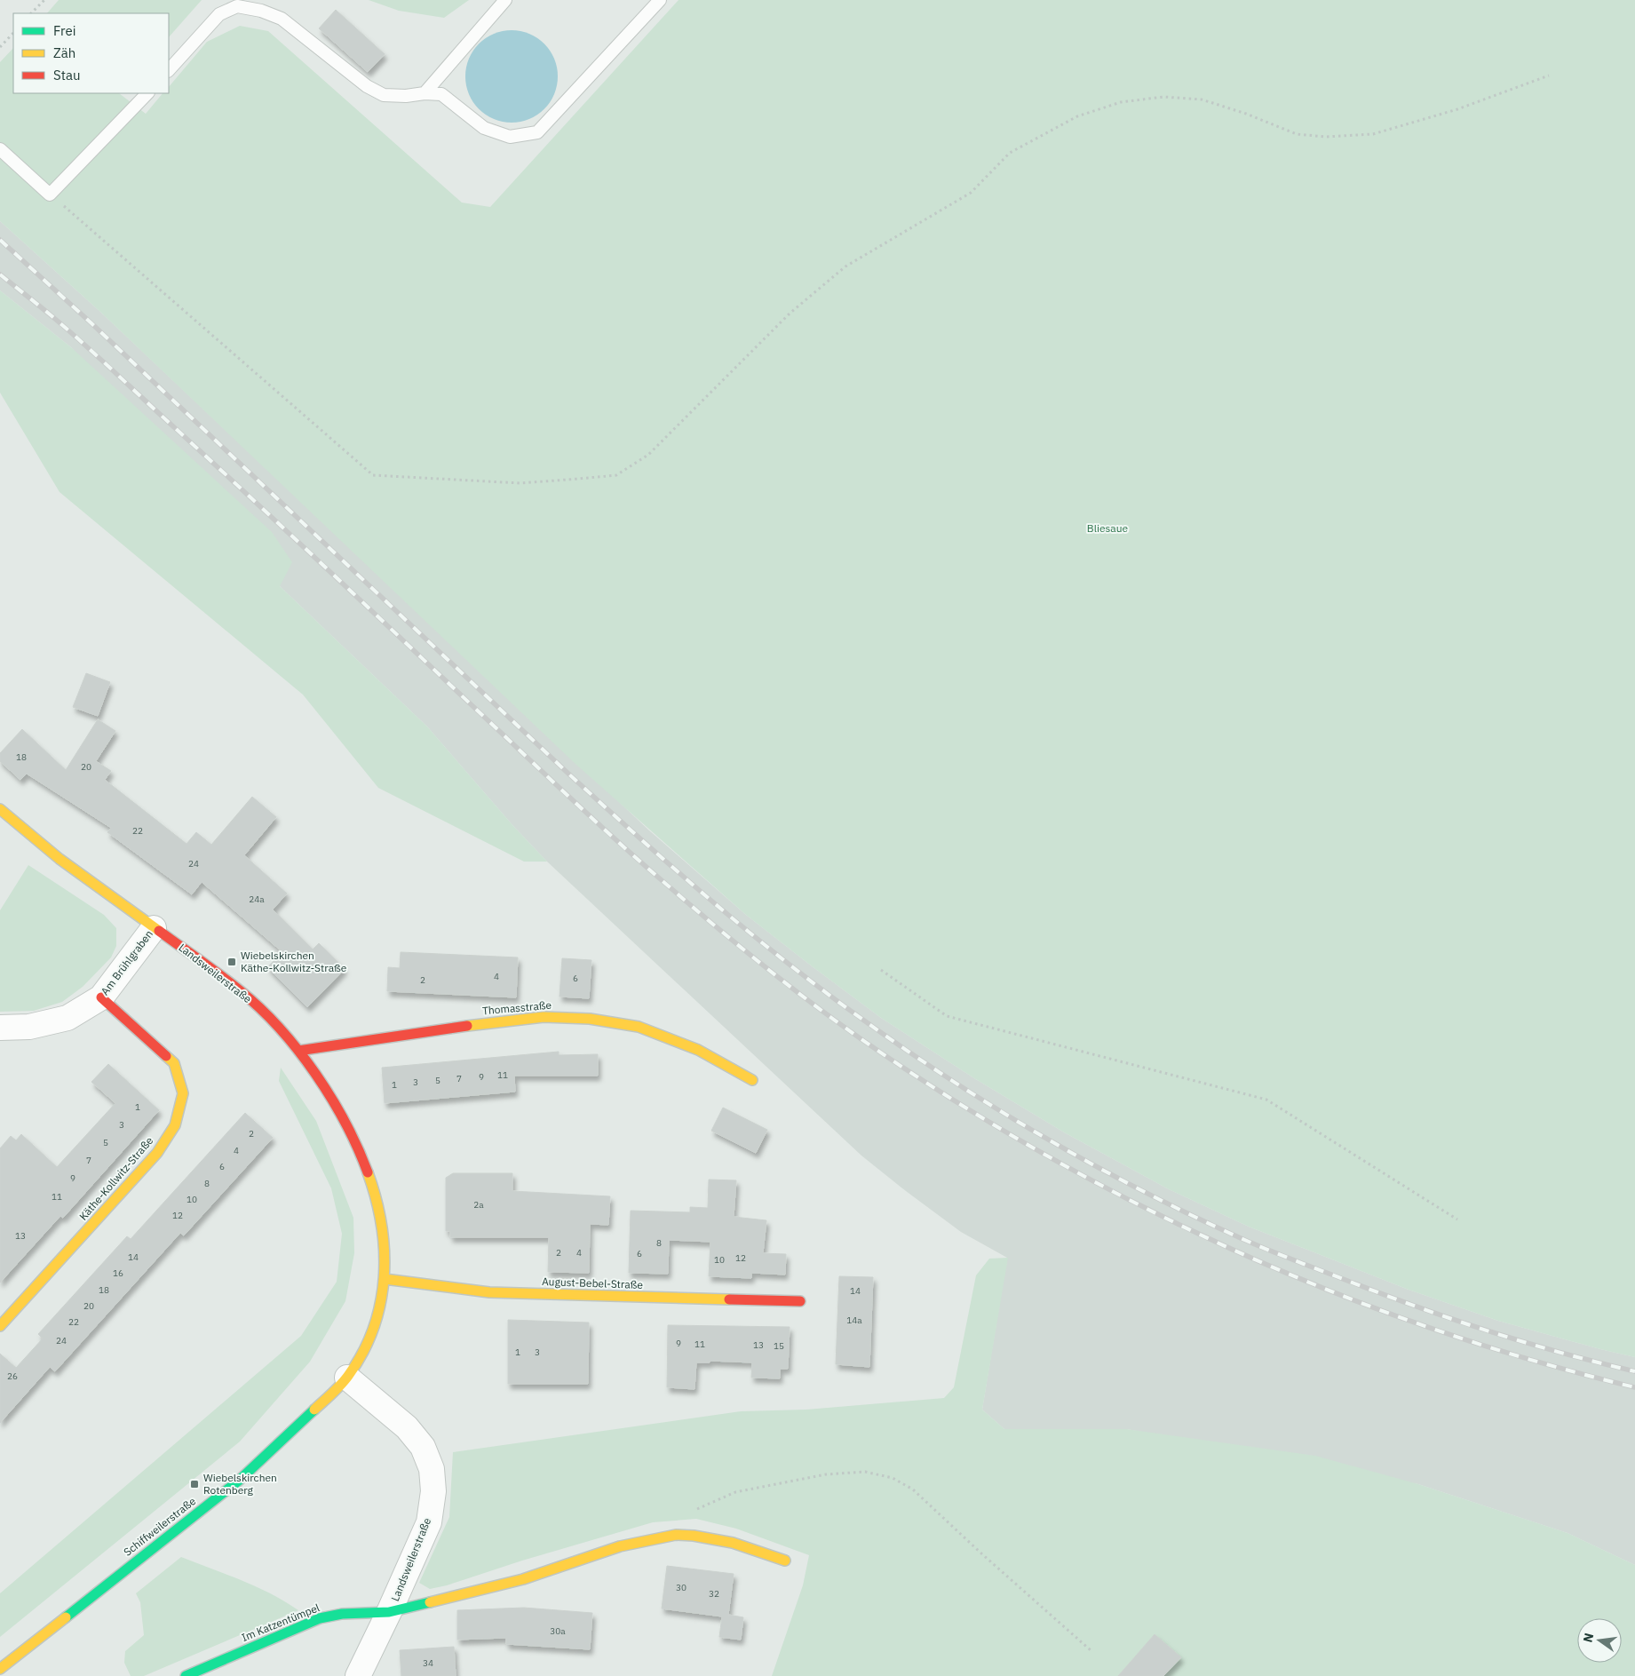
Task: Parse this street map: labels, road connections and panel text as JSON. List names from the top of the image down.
{
  "streets": {
    "street": [
      "Am Brühlgraben",
      "Landsweilerstraße",
      "Thomasstraße",
      "Käthe-Kollwitz-Straße",
      "August-Bebel-Straße",
      "Schiffweilerstraße",
      "Im Katzentümpel"
    ]
  },
  "crossings": [
    ["Am Brühlgraben", "Landsweilerstraße"],
    ["Am Brühlgraben", "Käthe-Kollwitz-Straße"],
    ["Landsweilerstraße", "Thomasstraße"],
    ["Landsweilerstraße", "August-Bebel-Straße"],
    ["Landsweilerstraße", "Schiffweilerstraße"],
    ["Landsweilerstraße", "Im Katzentümpel"]
  ],
  "parks": ["Bliesaue"],
  "places": {
    "transit": ["Wiebelskirchen Käthe-Kollwitz-Straße", "Wiebelskirchen Rotenberg"]
  },
  "house_numbers": [
    "18",
    "20",
    "22",
    "24",
    "24a",
    "4",
    "6",
    "2",
    "11",
    "9",
    "7",
    "5",
    "3",
    "1",
    "1",
    "3",
    "2",
    "5",
    "4",
    "7",
    "6",
    "9",
    "8",
    "11",
    "10",
    "2a",
    "12",
    "13",
    "8",
    "2",
    "4",
    "6",
    "14",
    "12",
    "10",
    "16",
    "18",
    "14",
    "20",
    "14a",
    "22",
    "24",
    "9",
    "11",
    "13",
    "15",
    "1",
    "3",
    "26",
    "30",
    "32",
    "30a",
    "34"
  ],
  "legend": ["Frei", "Zäh", "Stau"],
  "north": "left"
}
